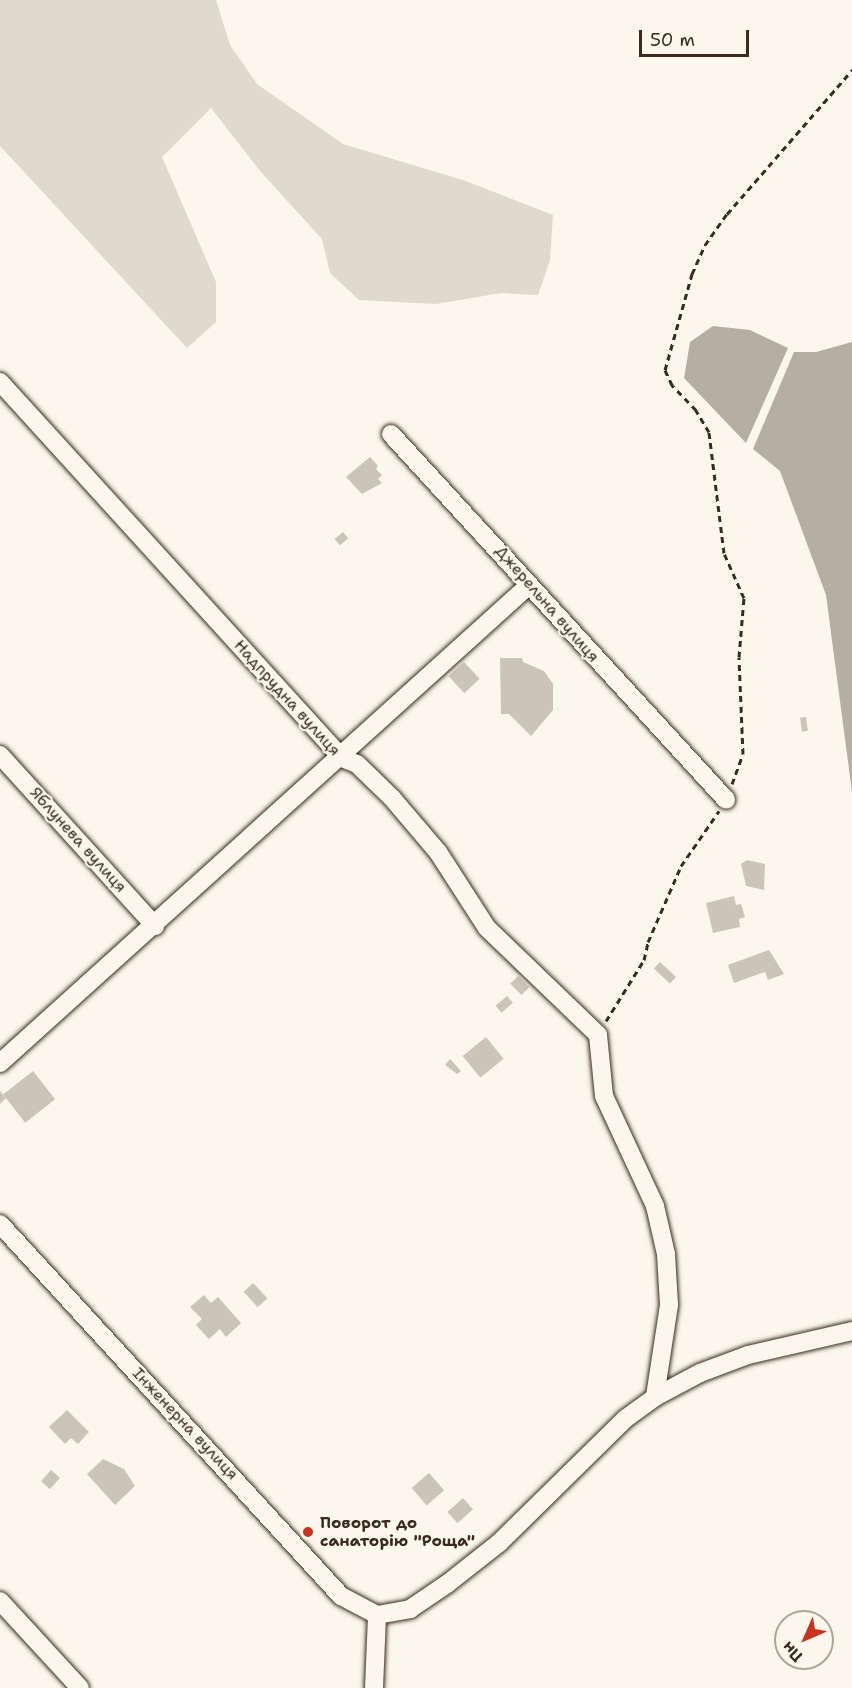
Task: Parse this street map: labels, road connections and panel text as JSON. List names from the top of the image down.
{
  "streets": {
    "street": [
      "Джерельна вулиця",
      "Надпрудна вулиця",
      "Яблунева вулиця",
      "Інженерна вулиця"
    ]
  },
  "places": ["Поворот до санаторію \"Роща\""],
  "scale_bar": "50 m",
  "north": "bottom left"
}
